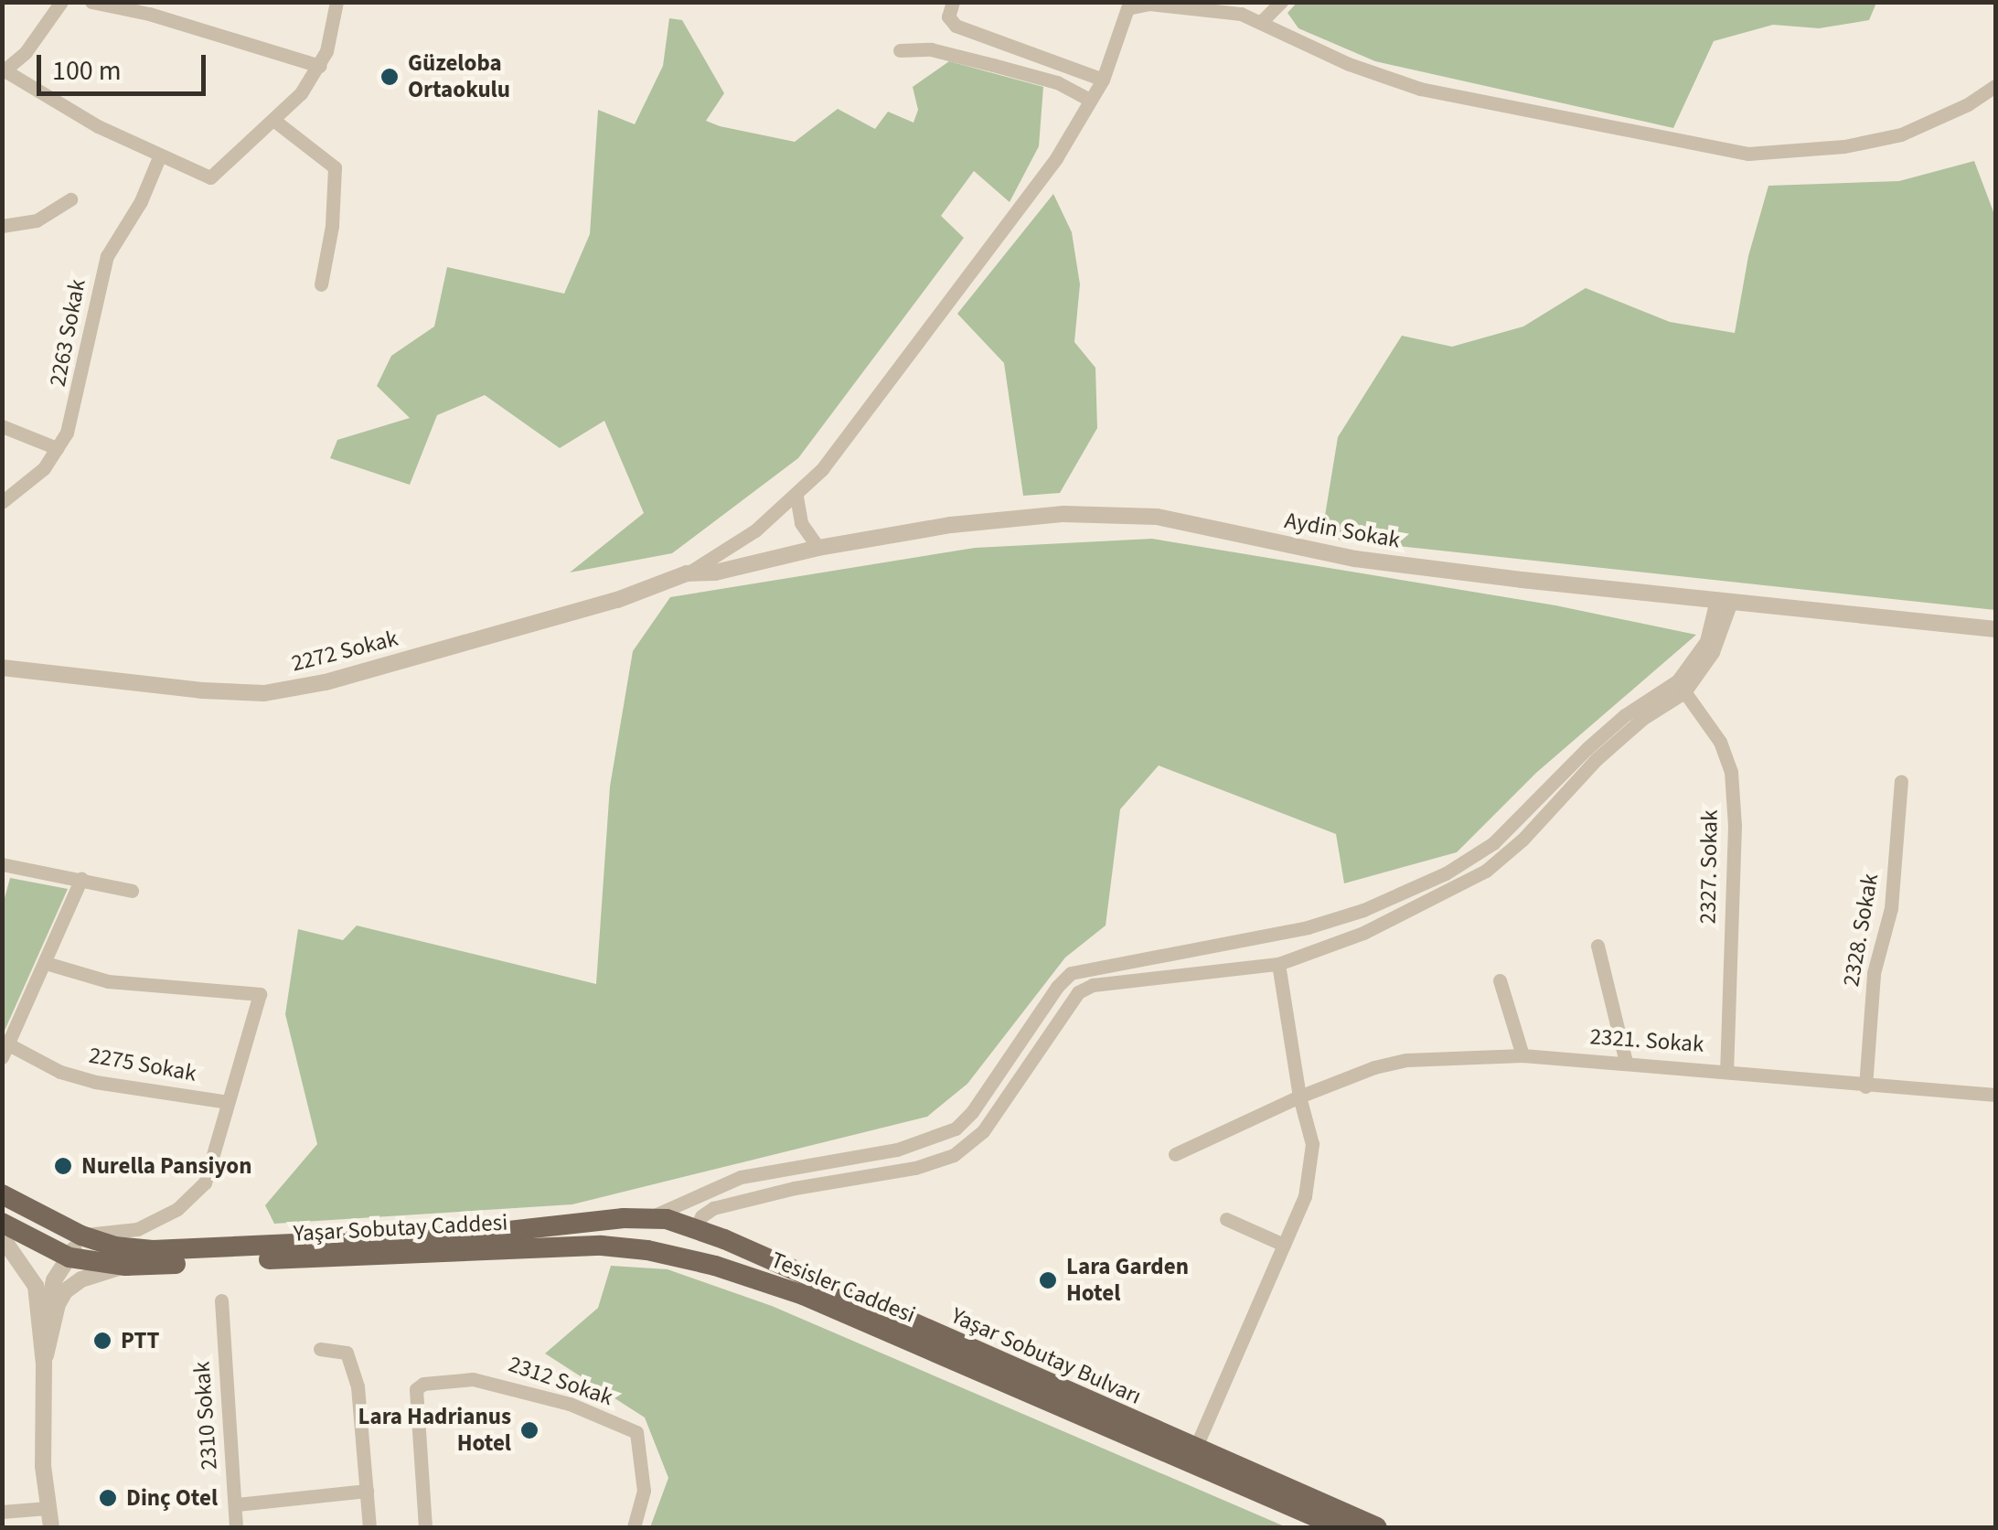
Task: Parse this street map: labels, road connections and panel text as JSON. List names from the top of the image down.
{
  "streets": {
    "main road": ["Yaşar Sobutay Caddesi", "Tesisler Caddesi", "Yaşar Sobutay Bulvarı"],
    "street": [
      "2263 Sokak",
      "Aydin Sokak",
      "2272 Sokak",
      "2327. Sokak",
      "2328. Sokak",
      "2321. Sokak",
      "2275 Sokak",
      "2312 Sokak",
      "2310 Sokak"
    ]
  },
  "crossings": [
    ["Aydin Sokak", "2272 Sokak"],
    ["2327. Sokak", "2321. Sokak"],
    ["2328. Sokak", "2321. Sokak"],
    ["Yaşar Sobutay Caddesi", "Tesisler Caddesi"]
  ],
  "places": [
    "Güzeloba Ortaokulu",
    "Nurella Pansiyon",
    "Lara Garden Hotel",
    "PTT",
    "Lara Hadrianus Hotel",
    "Dinç Otel"
  ],
  "scale_bar": "100 m"
}
